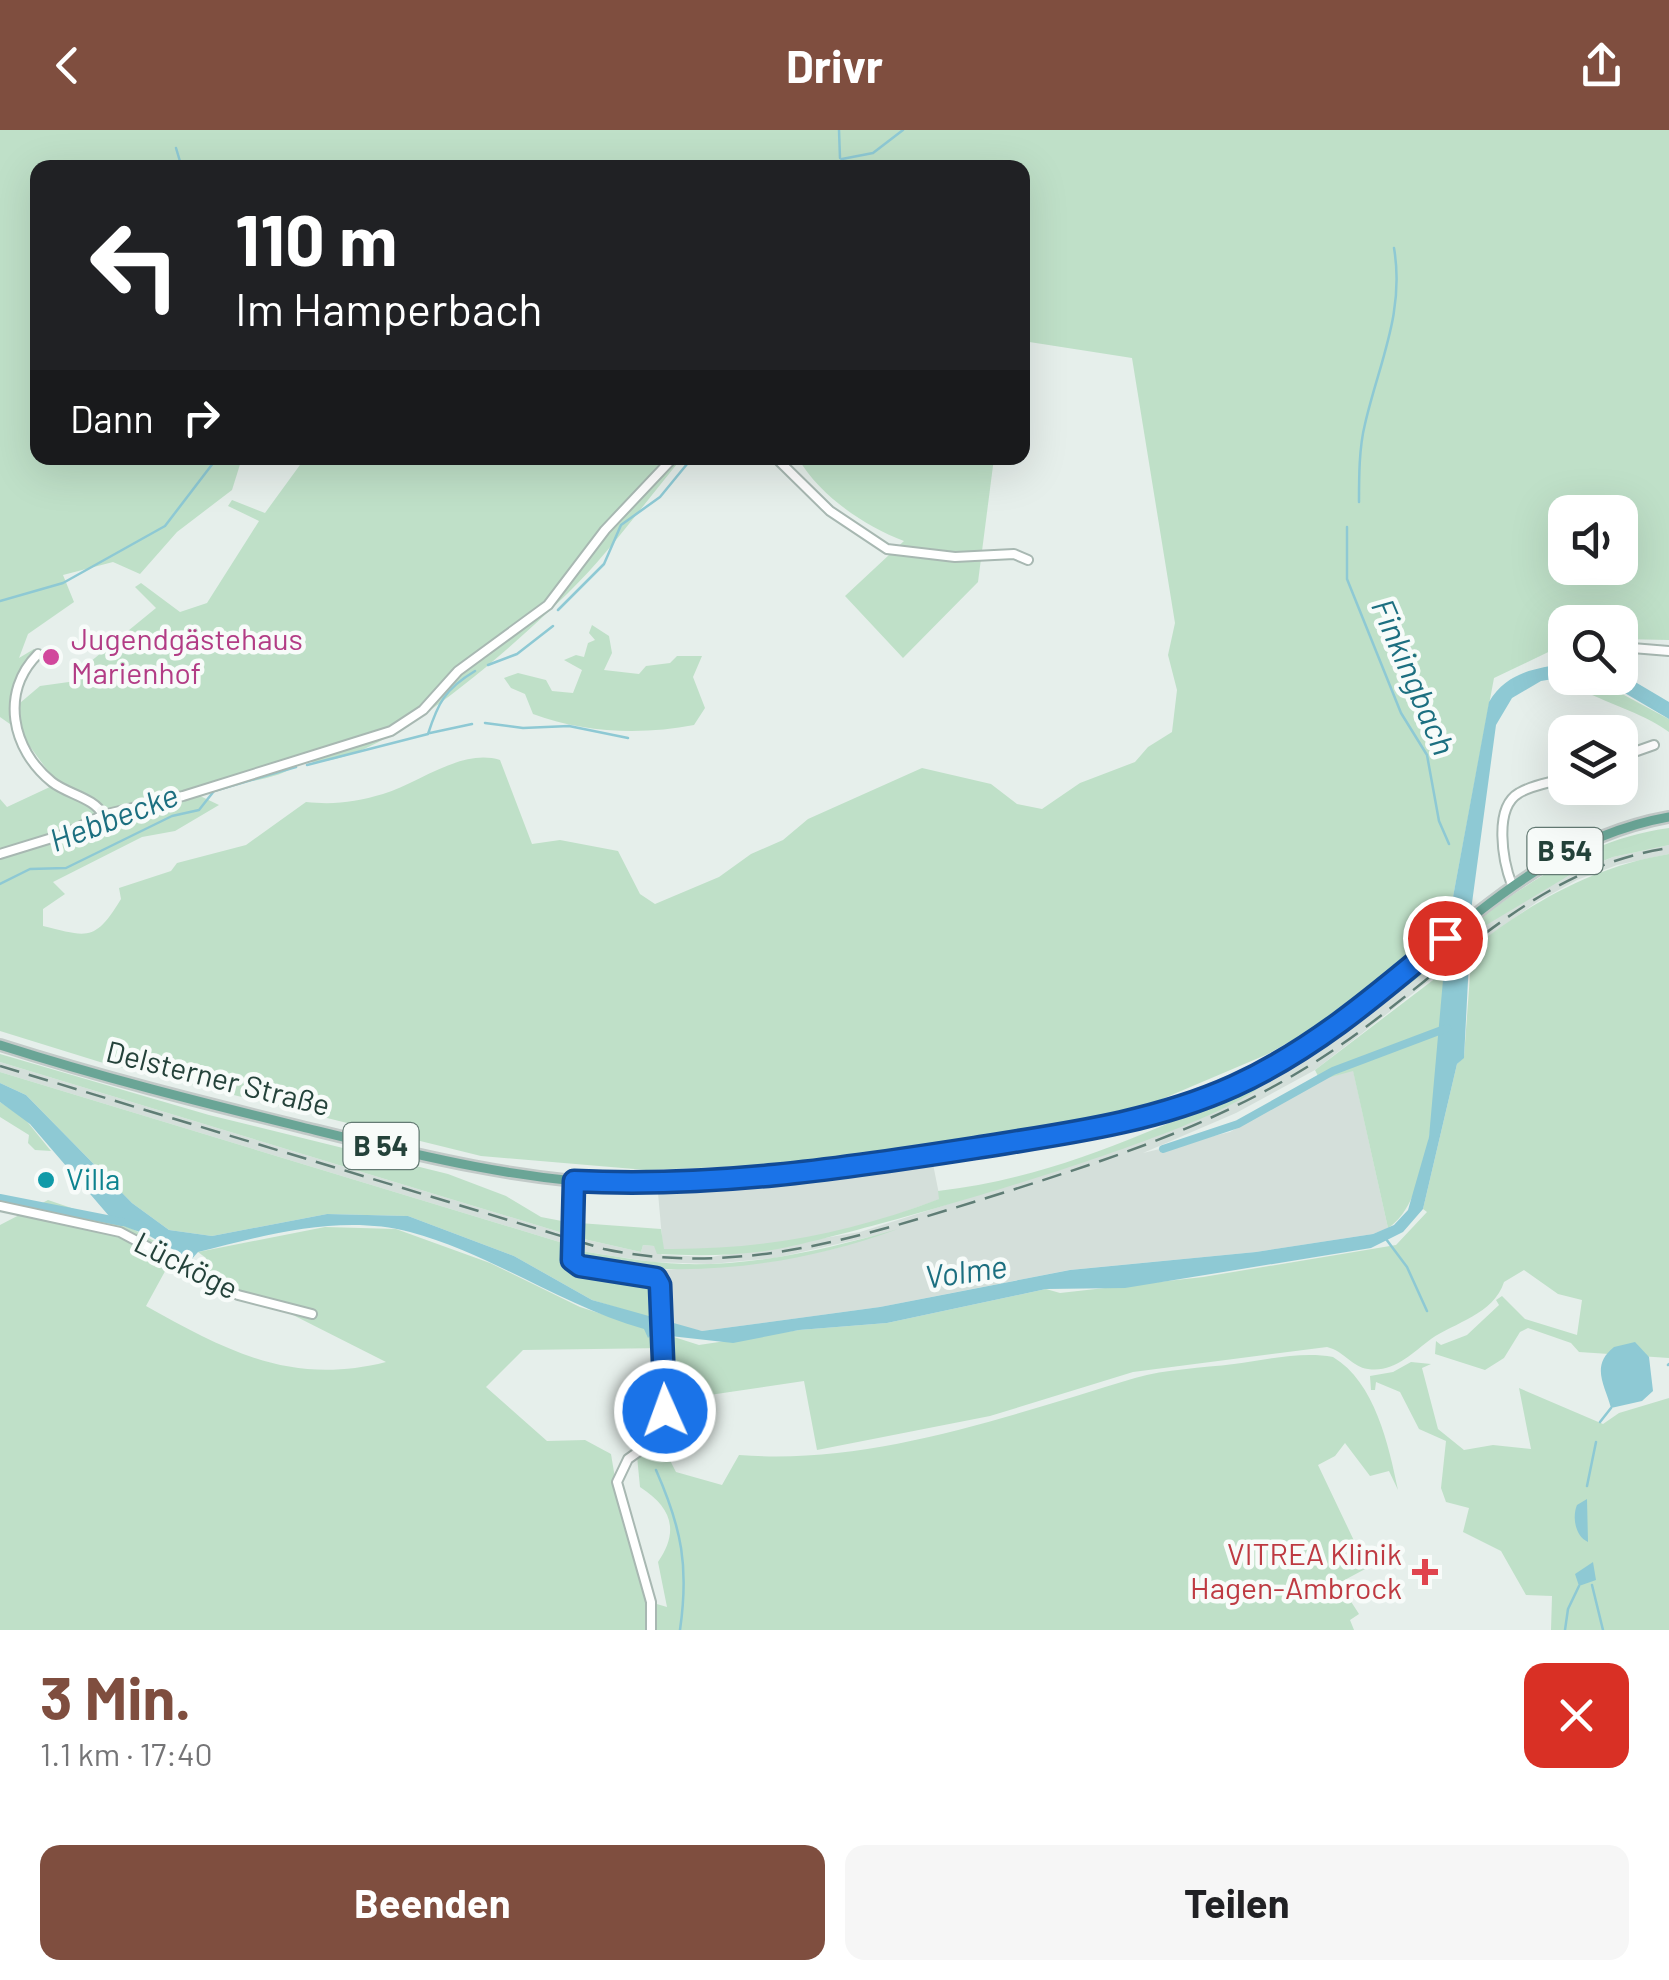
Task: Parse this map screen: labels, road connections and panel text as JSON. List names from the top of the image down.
{
  "streets": {
    "main road": ["B 54", "Delsterner Straße"],
    "street": ["Lücköge"]
  },
  "crossings": [
    ["B 54", "Delsterner Straße"]
  ],
  "water": ["Finkingbach", "Hebbecke", "Volme"],
  "places": {
    "other": ["Jugendgästehaus Marienhof", "Villa"],
    "health": ["VITREA Klinik Hagen-Ambrock"]
  },
  "page": {
    "header": "Drivr",
    "turn": ["110 m", "Im Hamperbach"],
    "then": "Dann",
    "heading": ["3 Min.", "1.1 km · 17:40"],
    "buttons": ["Beenden", "Teilen"]
  }
}
